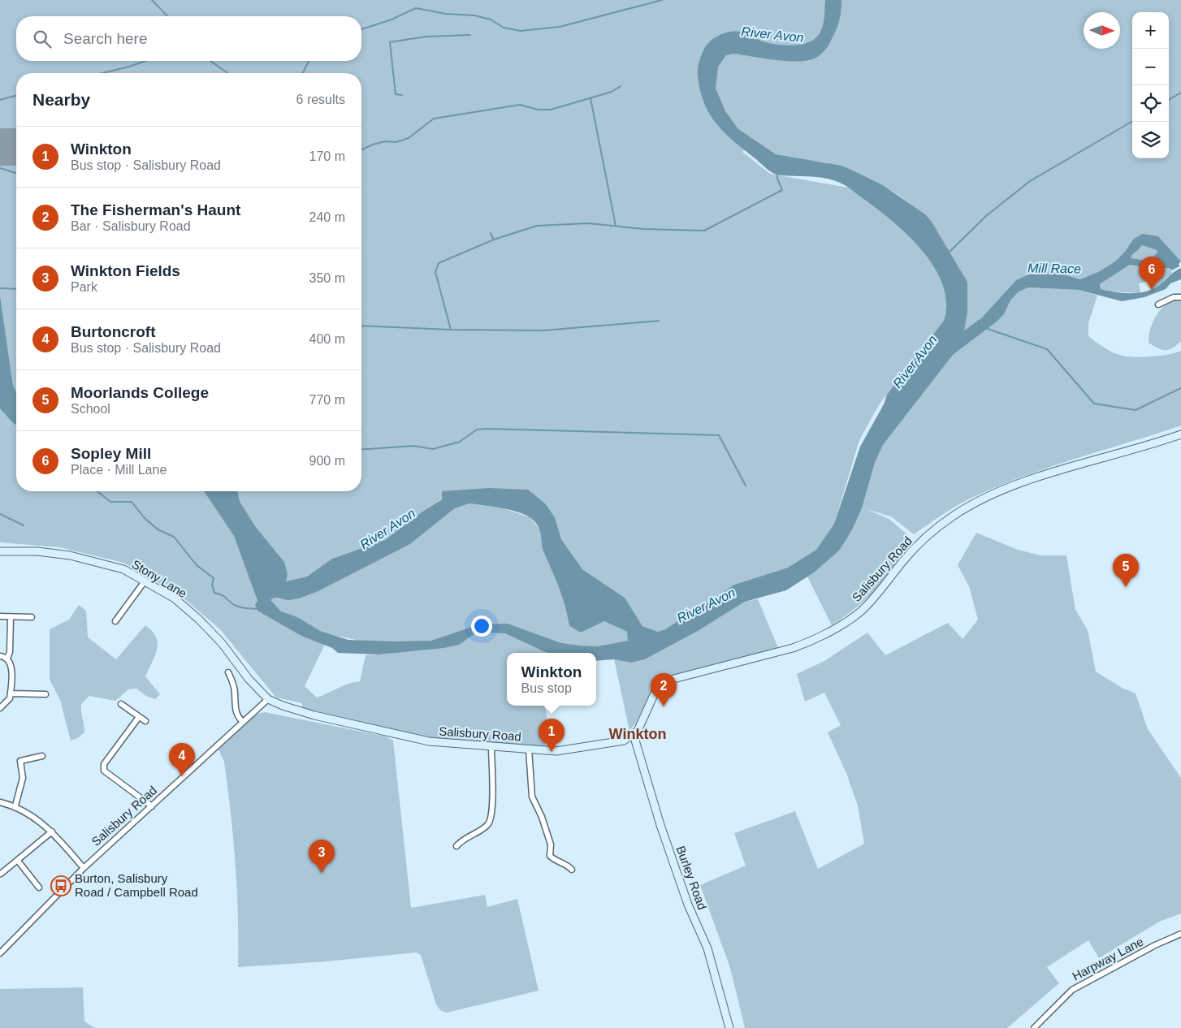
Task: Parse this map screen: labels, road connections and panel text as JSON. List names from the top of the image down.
{
  "streets": {
    "main road": ["Salisbury Road", "Stony Lane", "Burley Road"],
    "street": ["Harpway Lane"]
  },
  "crossings": [
    ["Salisbury Road", "Stony Lane"],
    ["Salisbury Road", "Burley Road"]
  ],
  "districts": ["Winkton"],
  "water": ["River Avon", "Mill Race"],
  "places": {
    "bus stop": ["Burton, Salisbury Road / Campbell Road"]
  },
  "north": "right",
  "page": {
    "map_buttons": ["+", "−"],
    "search": "Search here",
    "heading": ["Nearby", "6 results"],
    "list": [
      {
        "mark": "1",
        "name": "Winkton",
        "note": "Bus stop · Salisbury Road",
        "value": "170 m"
      },
      {
        "mark": "2",
        "name": "The Fisherman's Haunt",
        "note": "Bar · Salisbury Road",
        "value": "240 m"
      },
      {
        "mark": "3",
        "name": "Winkton Fields",
        "note": "Park",
        "value": "350 m"
      },
      {
        "mark": "4",
        "name": "Burtoncroft",
        "note": "Bus stop · Salisbury Road",
        "value": "400 m"
      },
      {
        "mark": "5",
        "name": "Moorlands College",
        "note": "School",
        "value": "770 m"
      },
      {
        "mark": "6",
        "name": "Sopley Mill",
        "note": "Place · Mill Lane",
        "value": "900 m"
      }
    ],
    "pins": [
      "6",
      "5",
      "2",
      "1",
      "4",
      "3"
    ],
    "popup": ["Winkton", "Bus stop"]
  }
}
